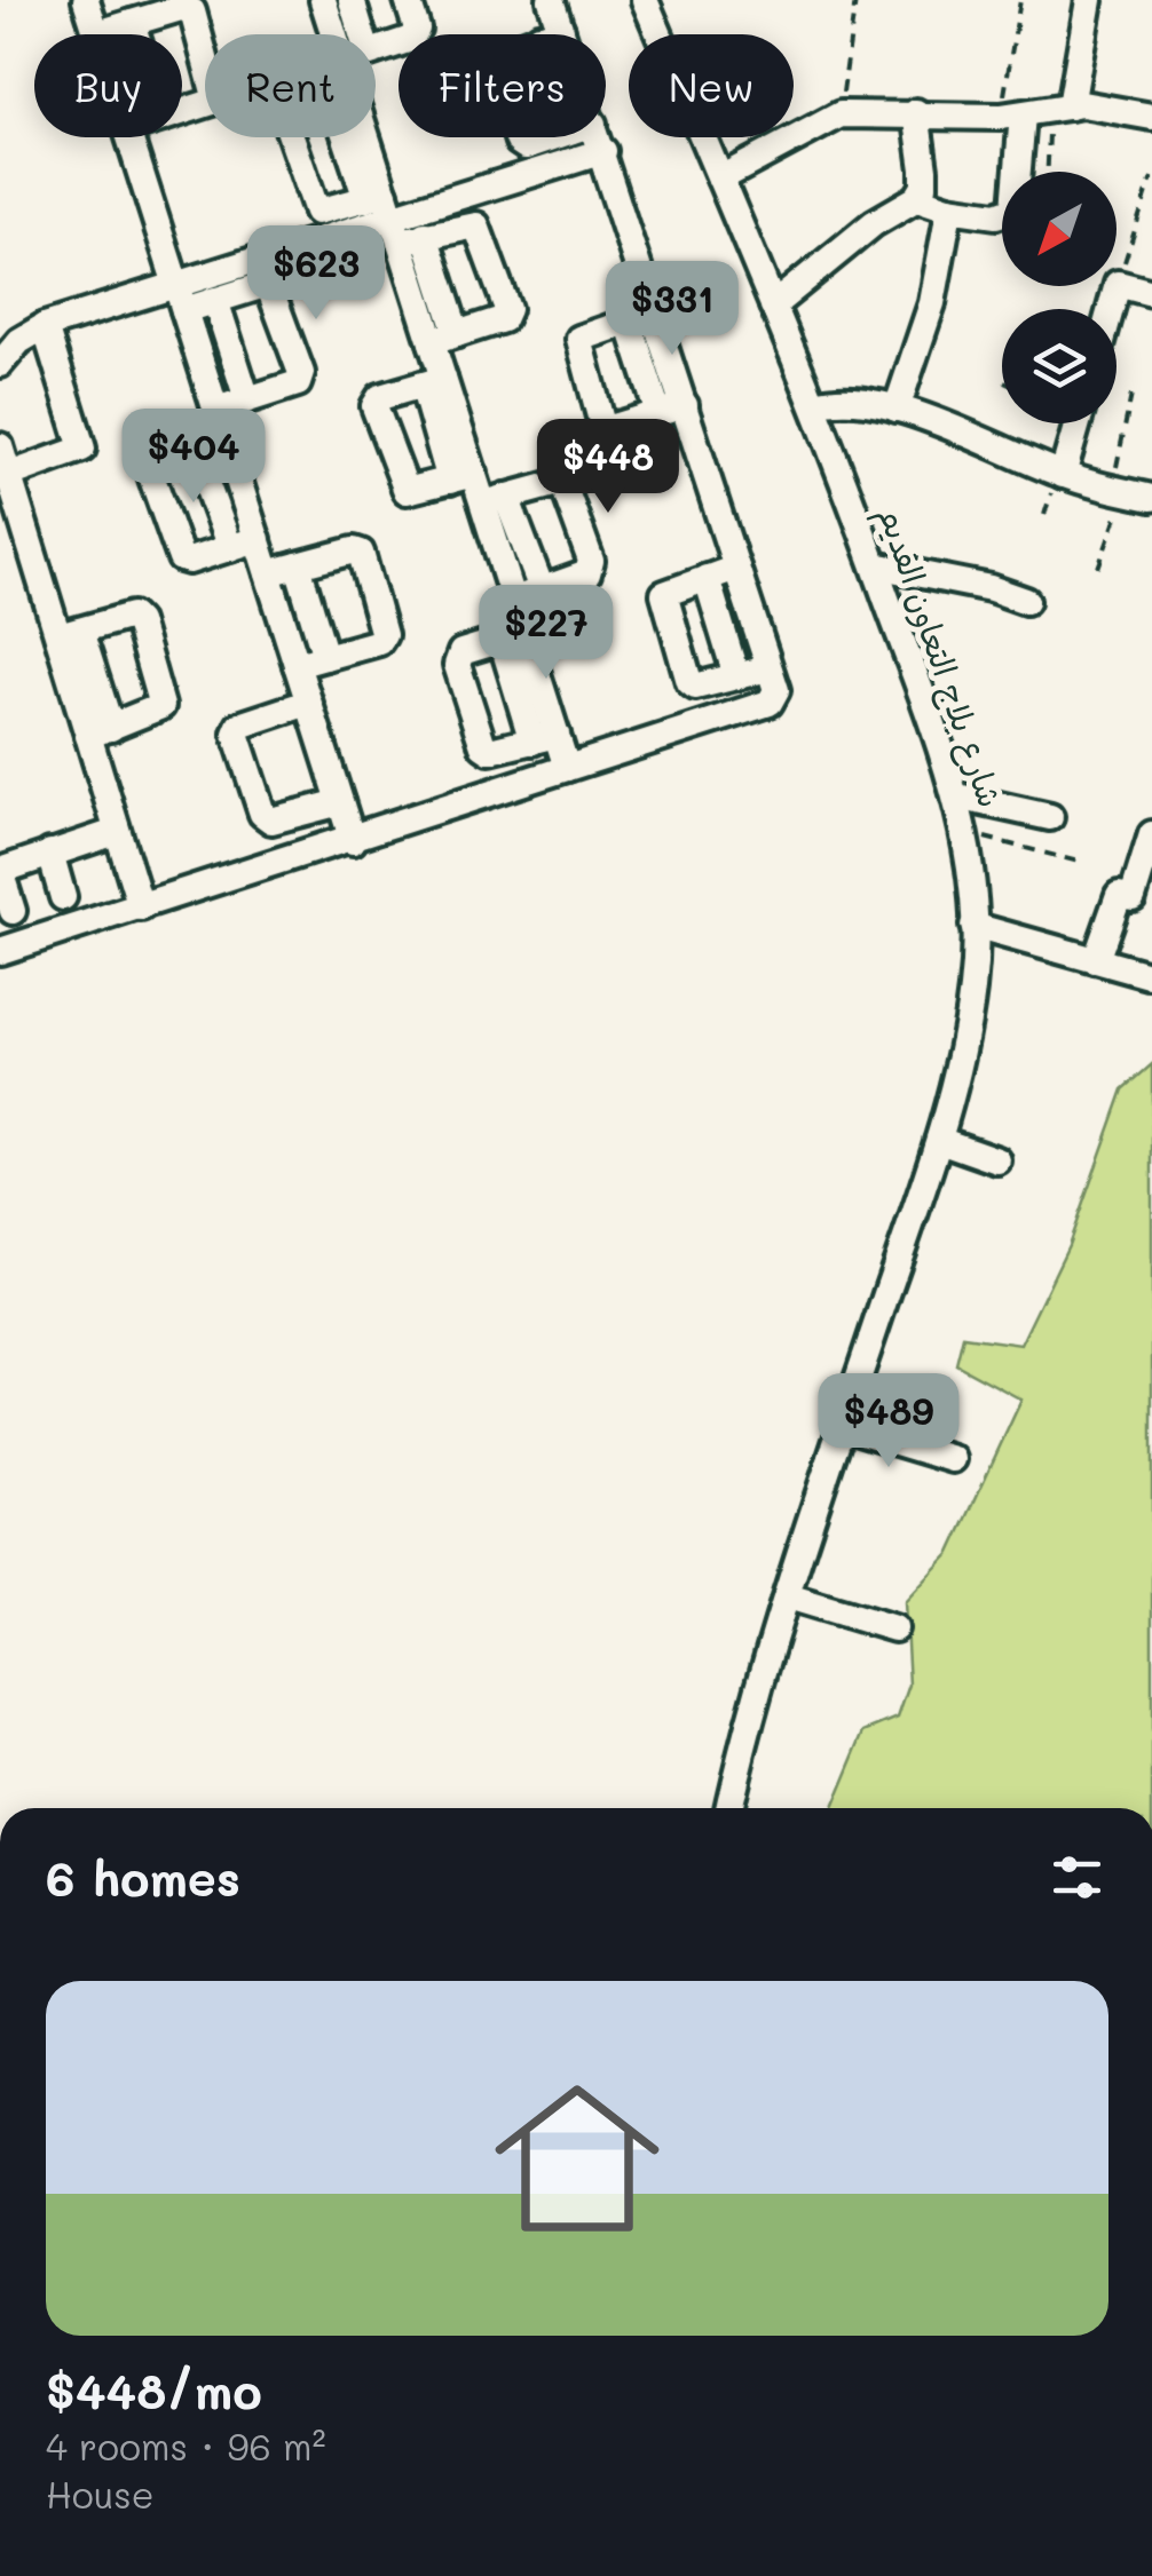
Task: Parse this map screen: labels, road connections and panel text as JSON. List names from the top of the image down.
{
  "streets": {
    "street": ["شارع بلاج التعاون القديم"]
  },
  "north": "bottom left",
  "page": {
    "chip": [
      "Buy",
      "Rent",
      "Filters",
      "New"
    ],
    "price": [
      "$623",
      "$331",
      "$404",
      "$448",
      "$227",
      "$489"
    ],
    "heading": "6 homes",
    "list": [
      {
        "name": "$448/mo",
        "note": "4 rooms · 96 m² · House"
      }
    ]
  }
}
